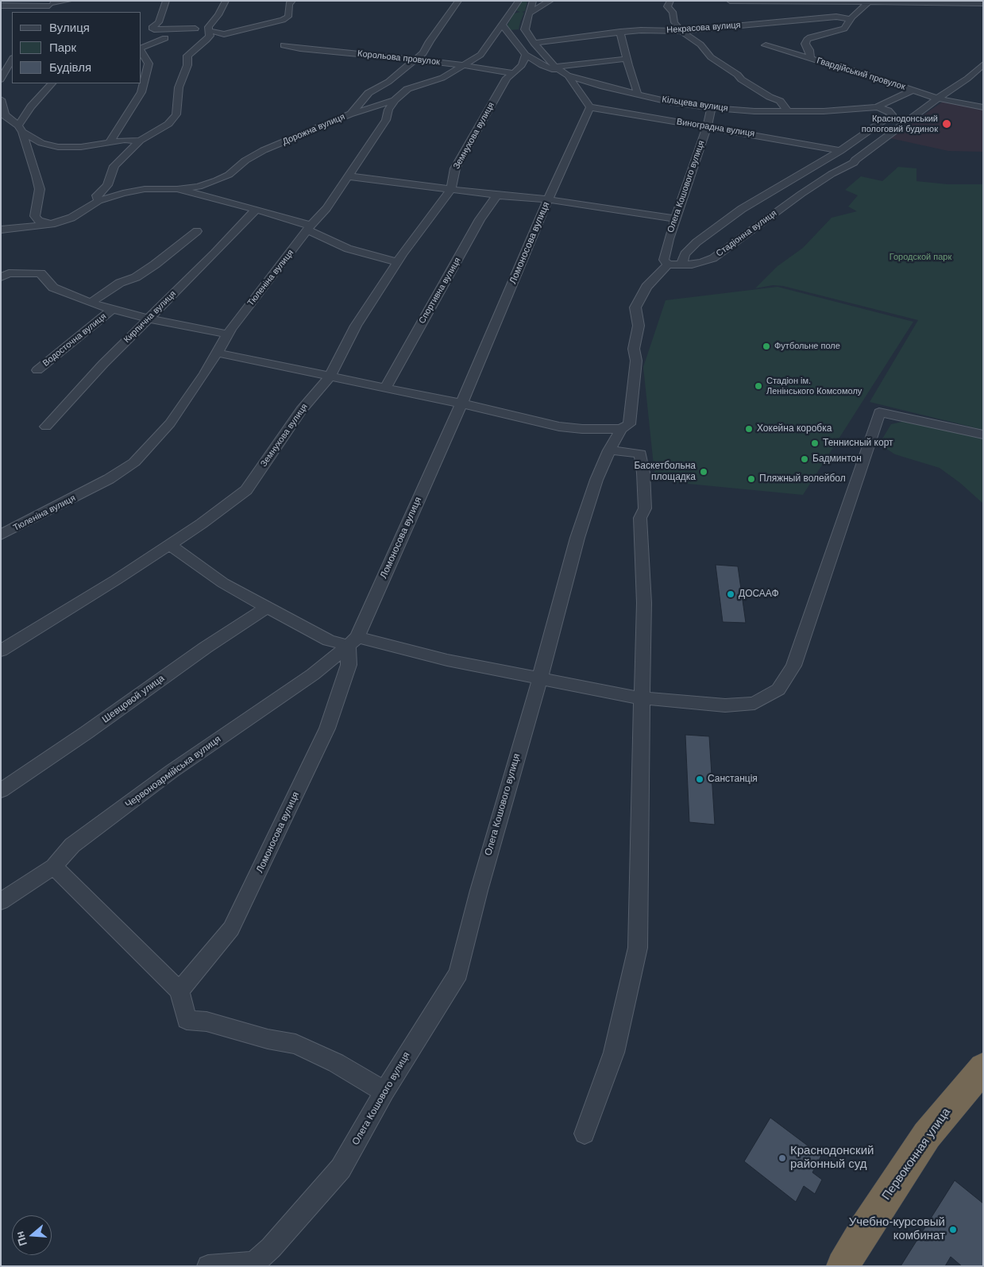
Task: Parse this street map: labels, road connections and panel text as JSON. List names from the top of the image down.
{
  "streets": {
    "highway": ["Первоконная улица"],
    "street": [
      "Некрасова вулиця",
      "Корольова провулок",
      "Гвардійський провулок",
      "Кільцева вулиця",
      "Виноградна вулиця",
      "Дорожна вулиця",
      "Земнухова вулиця",
      "Олега Кошового вулиця",
      "Стадіонна вулиця",
      "Ломоносова вулиця",
      "Тюленіна вулиця",
      "Спортивна вулиця",
      "Кирпична вулиця",
      "Водосточна вулиця",
      "Шевцовой улица",
      "Червоноармійська вулиця"
    ]
  },
  "crossings": [
    ["Некрасова вулиця", "Гвардійський провулок"],
    ["Некрасова вулиця", "Кільцева вулиця"],
    ["Корольова провулок", "Дорожна вулиця"],
    ["Корольова провулок", "Земнухова вулиця"],
    ["Корольова провулок", "Тюленіна вулиця"],
    ["Гвардійський провулок", "Кільцева вулиця"],
    ["Кільцева вулиця", "Олега Кошового вулиця"],
    ["Виноградна вулиця", "Олега Кошового вулиця"],
    ["Виноградна вулиця", "Ломоносова вулиця"],
    ["Ломоносова вулиця", "Червоноармійська вулиця"]
  ],
  "parks": ["Городской парк"],
  "places": [
    "Краснодонський пологовий будинок",
    "Футбольне поле",
    "Стадіон ім. Ленінського Комсомолу",
    "Хокейна коробка",
    "Теннисный корт",
    "Бадминтон",
    "Баскетбольна площадка",
    "Пляжный волейбол",
    "ДОСААФ",
    "Санстанція",
    "Краснодонский районный суд",
    "Учебно-курсовый комбинат"
  ],
  "legend": ["Вулиця", "Парк", "Будівля"],
  "north": "left"
}
